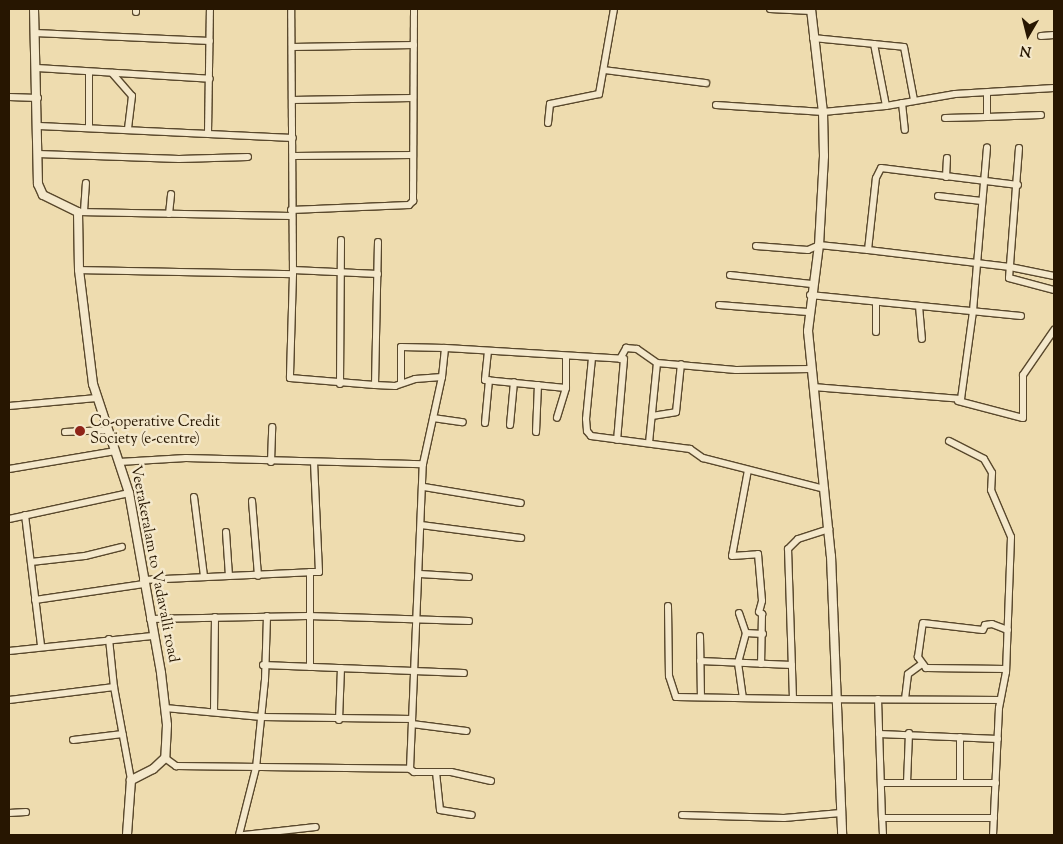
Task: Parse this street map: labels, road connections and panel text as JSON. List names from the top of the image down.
{
  "streets": {
    "street": ["Veerakeralam to Vadavalli road"]
  },
  "places": ["Co-operative Credit Society (e-centre)"],
  "north": "bottom"
}
